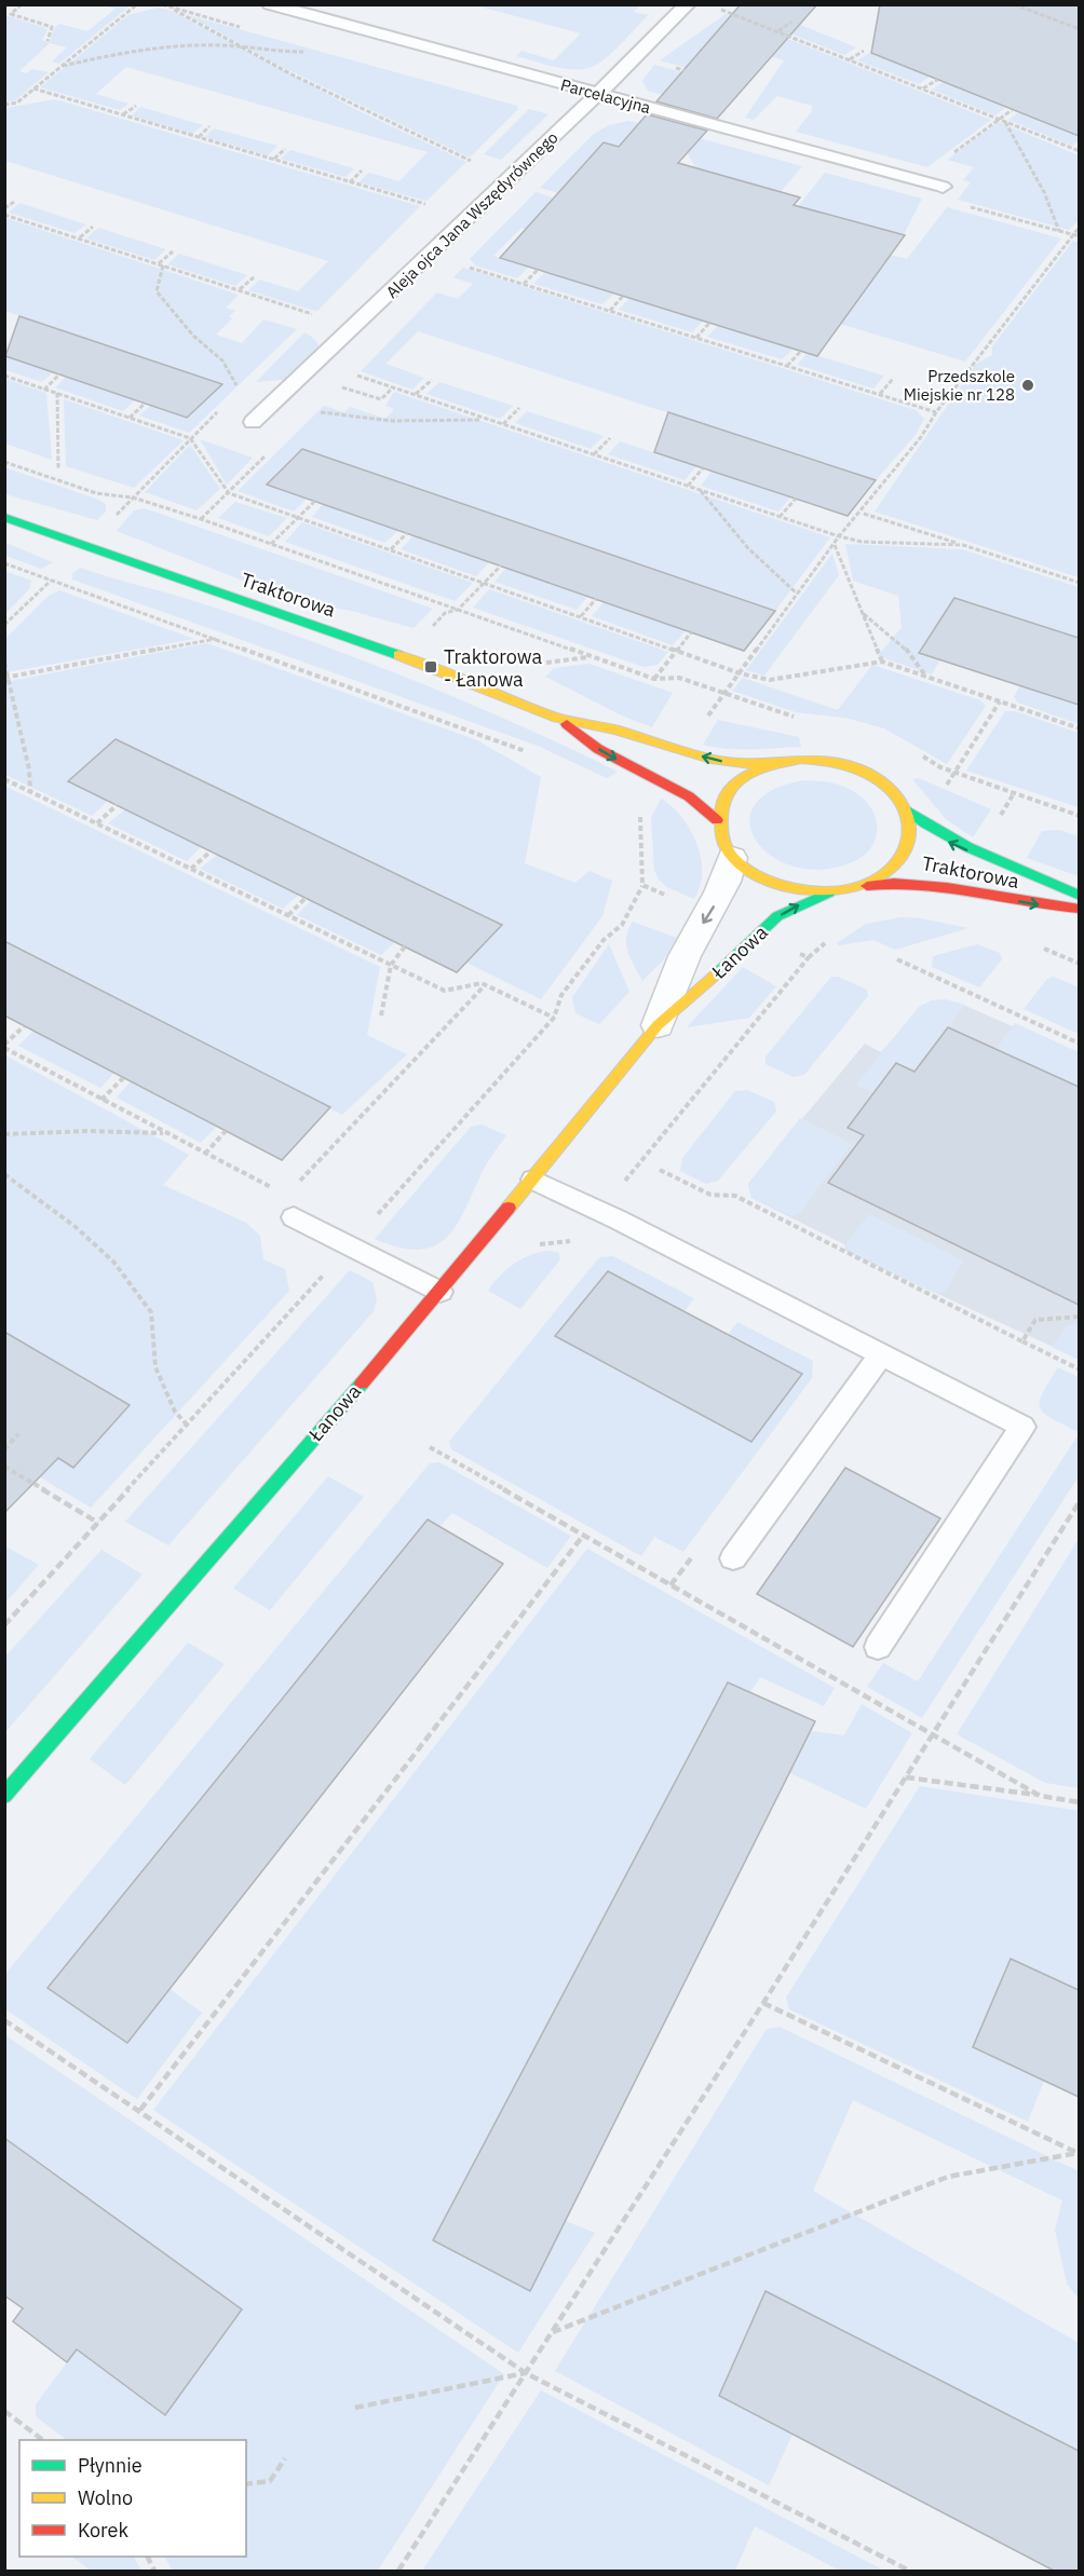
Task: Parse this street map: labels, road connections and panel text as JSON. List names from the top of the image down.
{
  "streets": {
    "main road": ["Traktorowa", "Łanowa"],
    "lane": ["Parcelacyjna", "Aleja ojca Jana Wszędyrównego"]
  },
  "crossings": [
    ["Parcelacyjna", "Aleja ojca Jana Wszędyrównego"],
    ["Traktorowa", "Łanowa"]
  ],
  "places": {
    "other": ["Przedszkole Miejskie nr 128"],
    "transit": ["Traktorowa - Łanowa"]
  },
  "legend": ["Płynnie", "Wolno", "Korek"]
}
